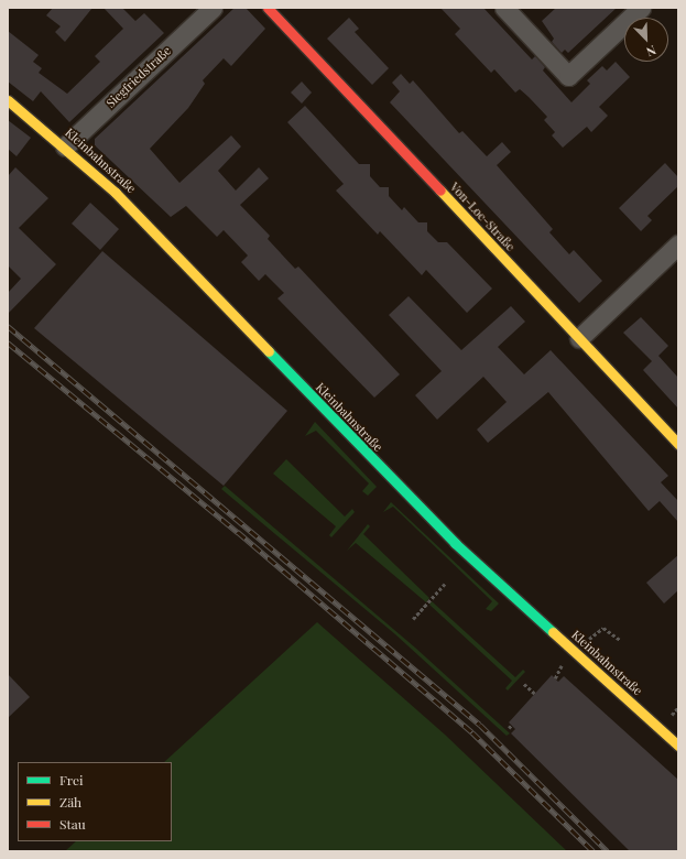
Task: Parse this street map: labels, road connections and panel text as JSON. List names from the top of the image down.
{
  "streets": {
    "street": ["Siegfriedstraße", "Kleinbahnstraße", "Von-Loe-Straße"]
  },
  "crossings": [
    ["Siegfriedstraße", "Kleinbahnstraße"]
  ],
  "legend": ["Frei", "Zäh", "Stau"],
  "north": "bottom right"
}
